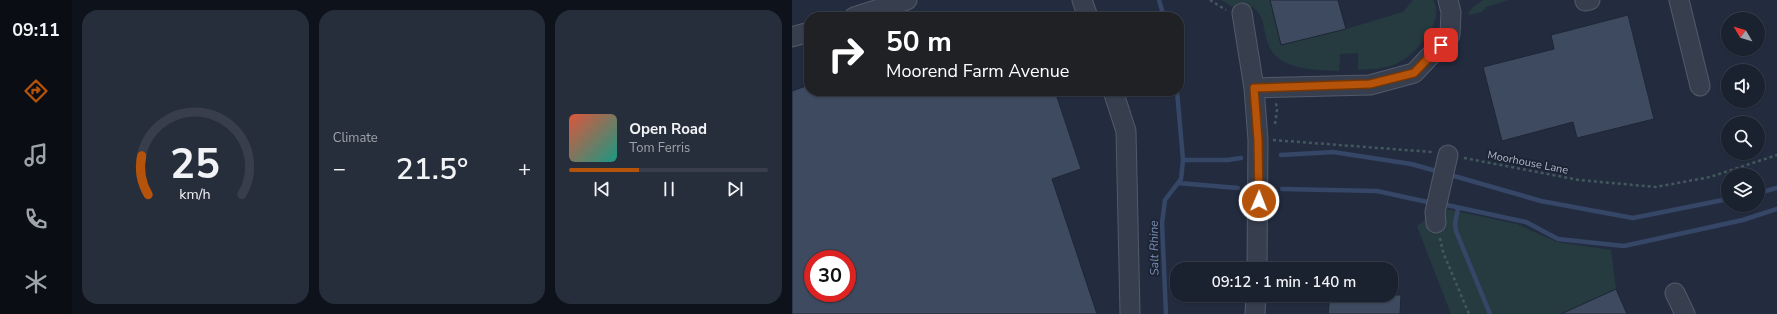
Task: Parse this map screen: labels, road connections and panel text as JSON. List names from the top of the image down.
{
  "streets": {
    "path": ["Moorhouse Lane"]
  },
  "water": ["Salt Rhine"],
  "north": "top left",
  "page": {
    "tabs": "09:11",
    "tile": "Climate",
    "turn": ["50 m", "Moorend Farm Avenue"],
    "song": ["Open Road", "Tom Ferris"],
    "heat": ["−", "21.5°", "+"],
    "limit": "30",
    "trip": "09:12 · 1 min · 140 m",
    "gauge": ["25", "km/h"]
  }
}
